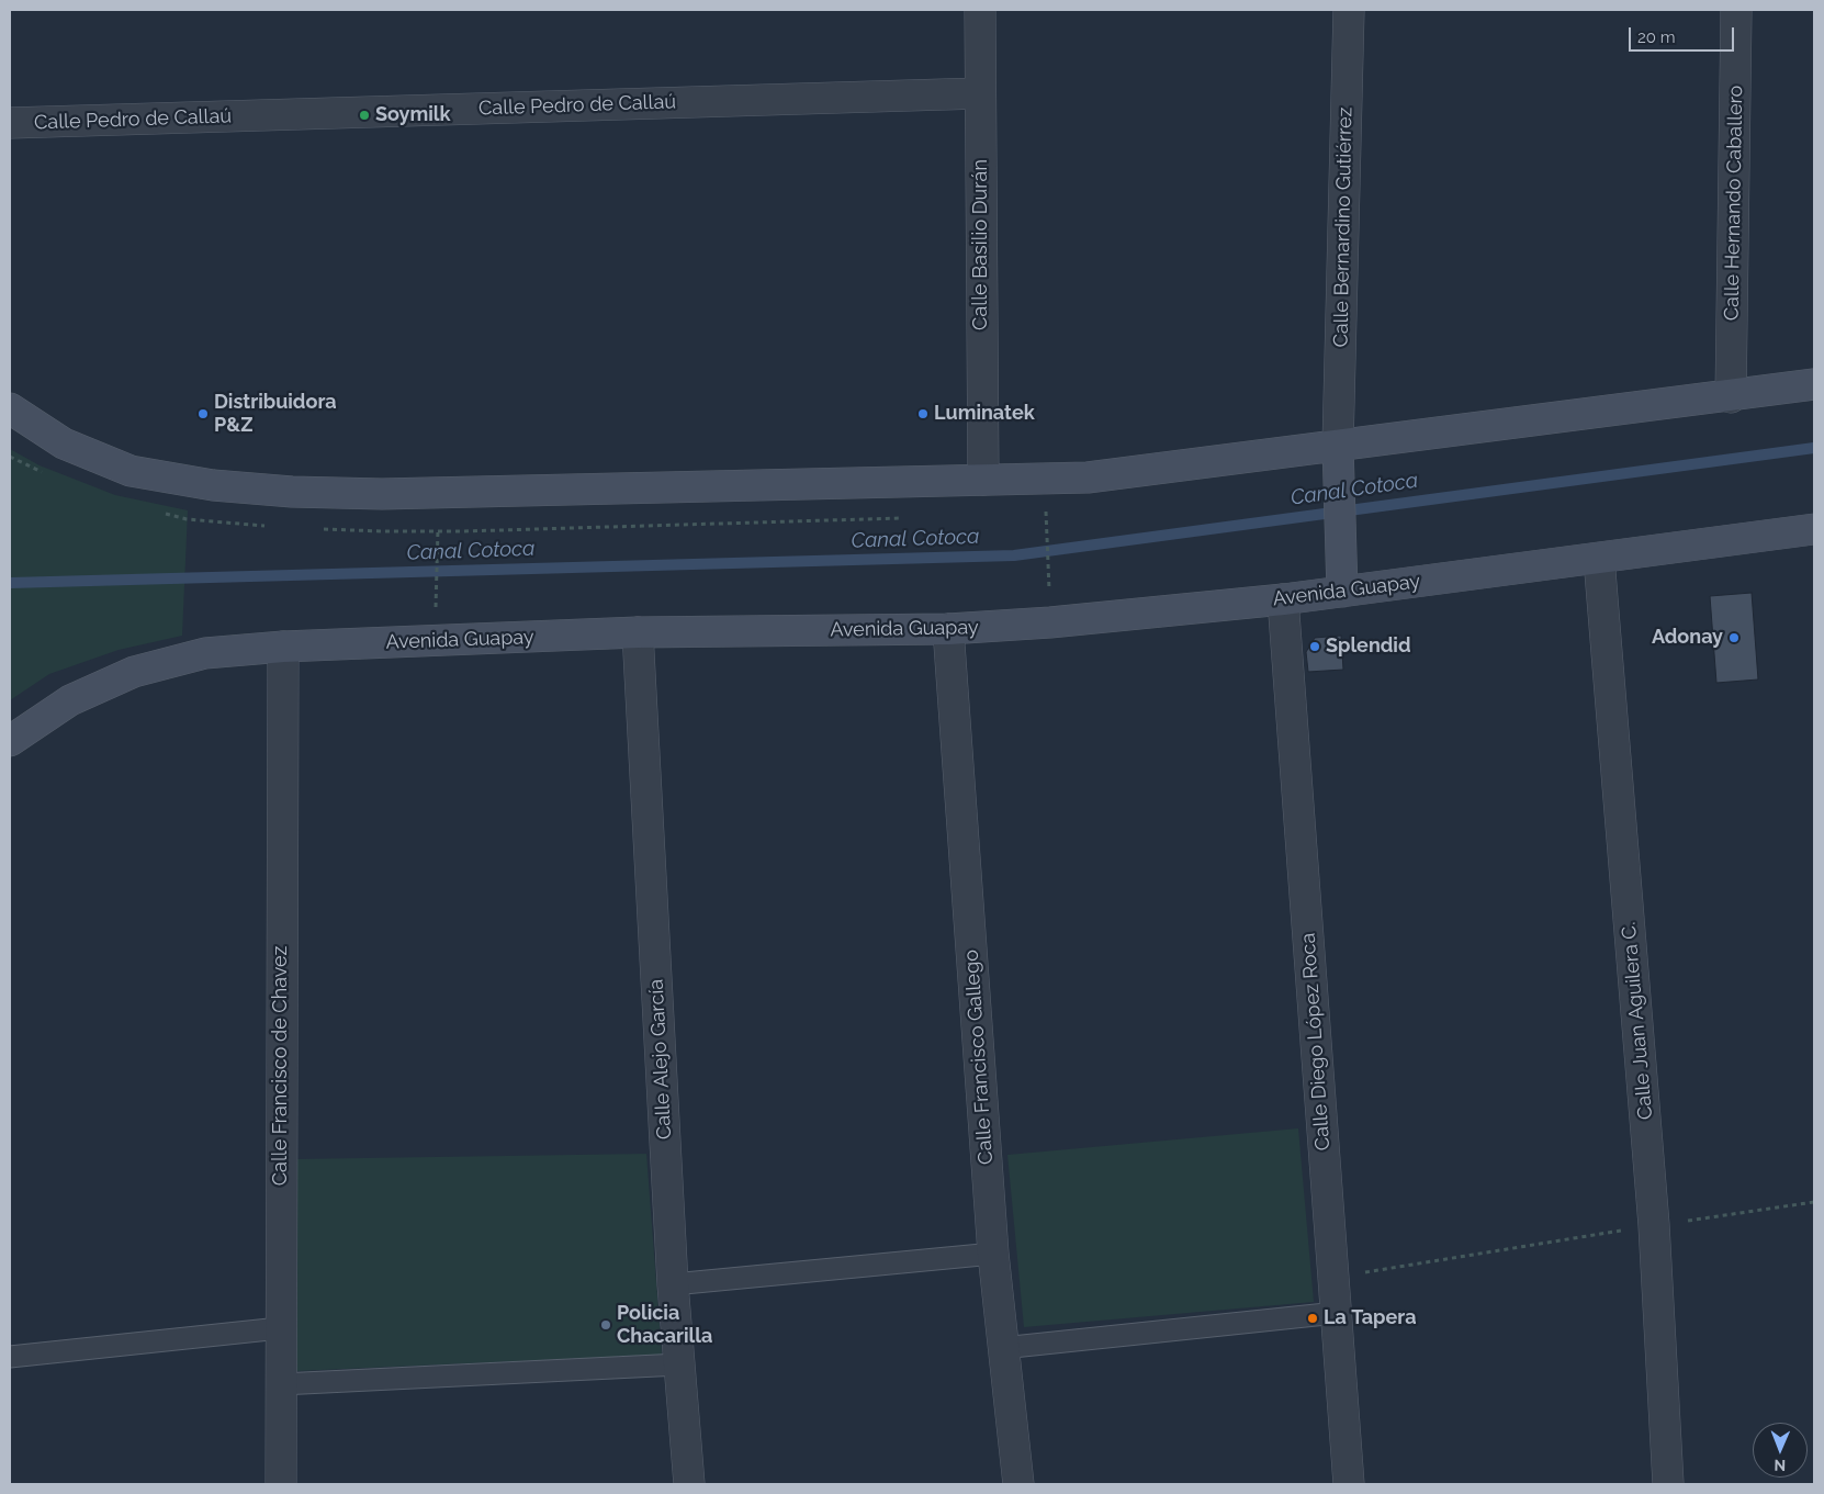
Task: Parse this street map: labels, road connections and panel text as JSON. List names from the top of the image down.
{
  "streets": {
    "main road": ["Avenida Guapay"],
    "street": [
      "Calle Pedro de Callaú",
      "Calle Hernando Caballero",
      "Calle Bernardino Gutiérrez",
      "Calle Basilio Durán",
      "Calle Juan Aguilera C.",
      "Calle Diego López Roca",
      "Calle Francisco Gallego",
      "Calle Alejo García",
      "Calle Francisco de Chavez"
    ]
  },
  "crossings": [
    ["Calle Pedro de Callaú", "Calle Basilio Durán"],
    ["Avenida Guapay", "Calle Juan Aguilera C."],
    ["Avenida Guapay", "Calle Diego López Roca"],
    ["Avenida Guapay", "Calle Francisco Gallego"],
    ["Avenida Guapay", "Calle Alejo García"],
    ["Avenida Guapay", "Calle Francisco de Chavez"]
  ],
  "water": ["Canal Cotoca"],
  "places": [
    "Soymilk",
    "Distribuidora P&Z",
    "Luminatek",
    "Adonay",
    "Splendid",
    "La Tapera",
    "Policia Chacarilla"
  ],
  "scale_bar": "20 m",
  "north": "bottom"
}
